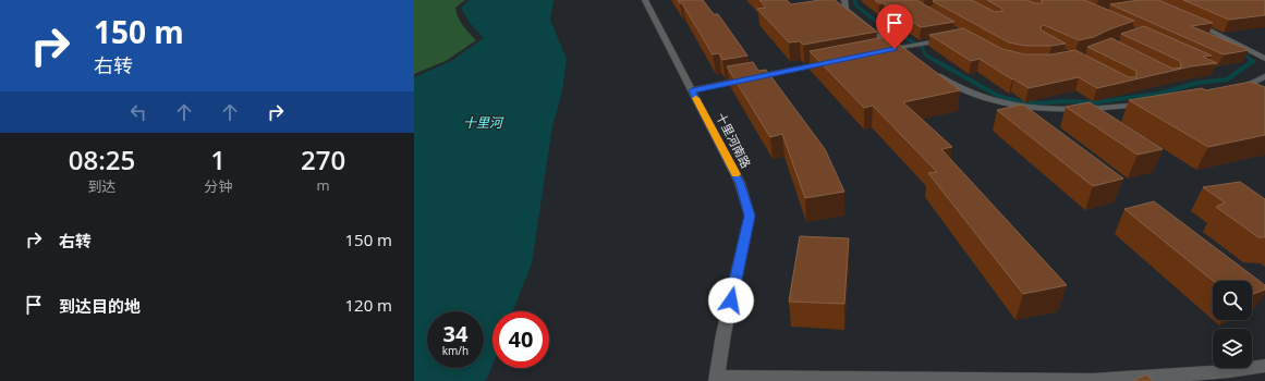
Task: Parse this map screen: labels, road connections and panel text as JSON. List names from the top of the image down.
{
  "streets": {
    "street": ["十里河南路"]
  },
  "water": ["十里河"],
  "page": {
    "turn": ["150 m", "右转"],
    "eta": [
      "08:25",
      "到达",
      "1",
      "分钟",
      "270",
      "m"
    ],
    "list": [
      {
        "name": "右转",
        "value": "150 m"
      },
      {
        "name": "到达目的地",
        "value": "120 m"
      }
    ],
    "speed": "34 km/h",
    "limit": "40"
  }
}
